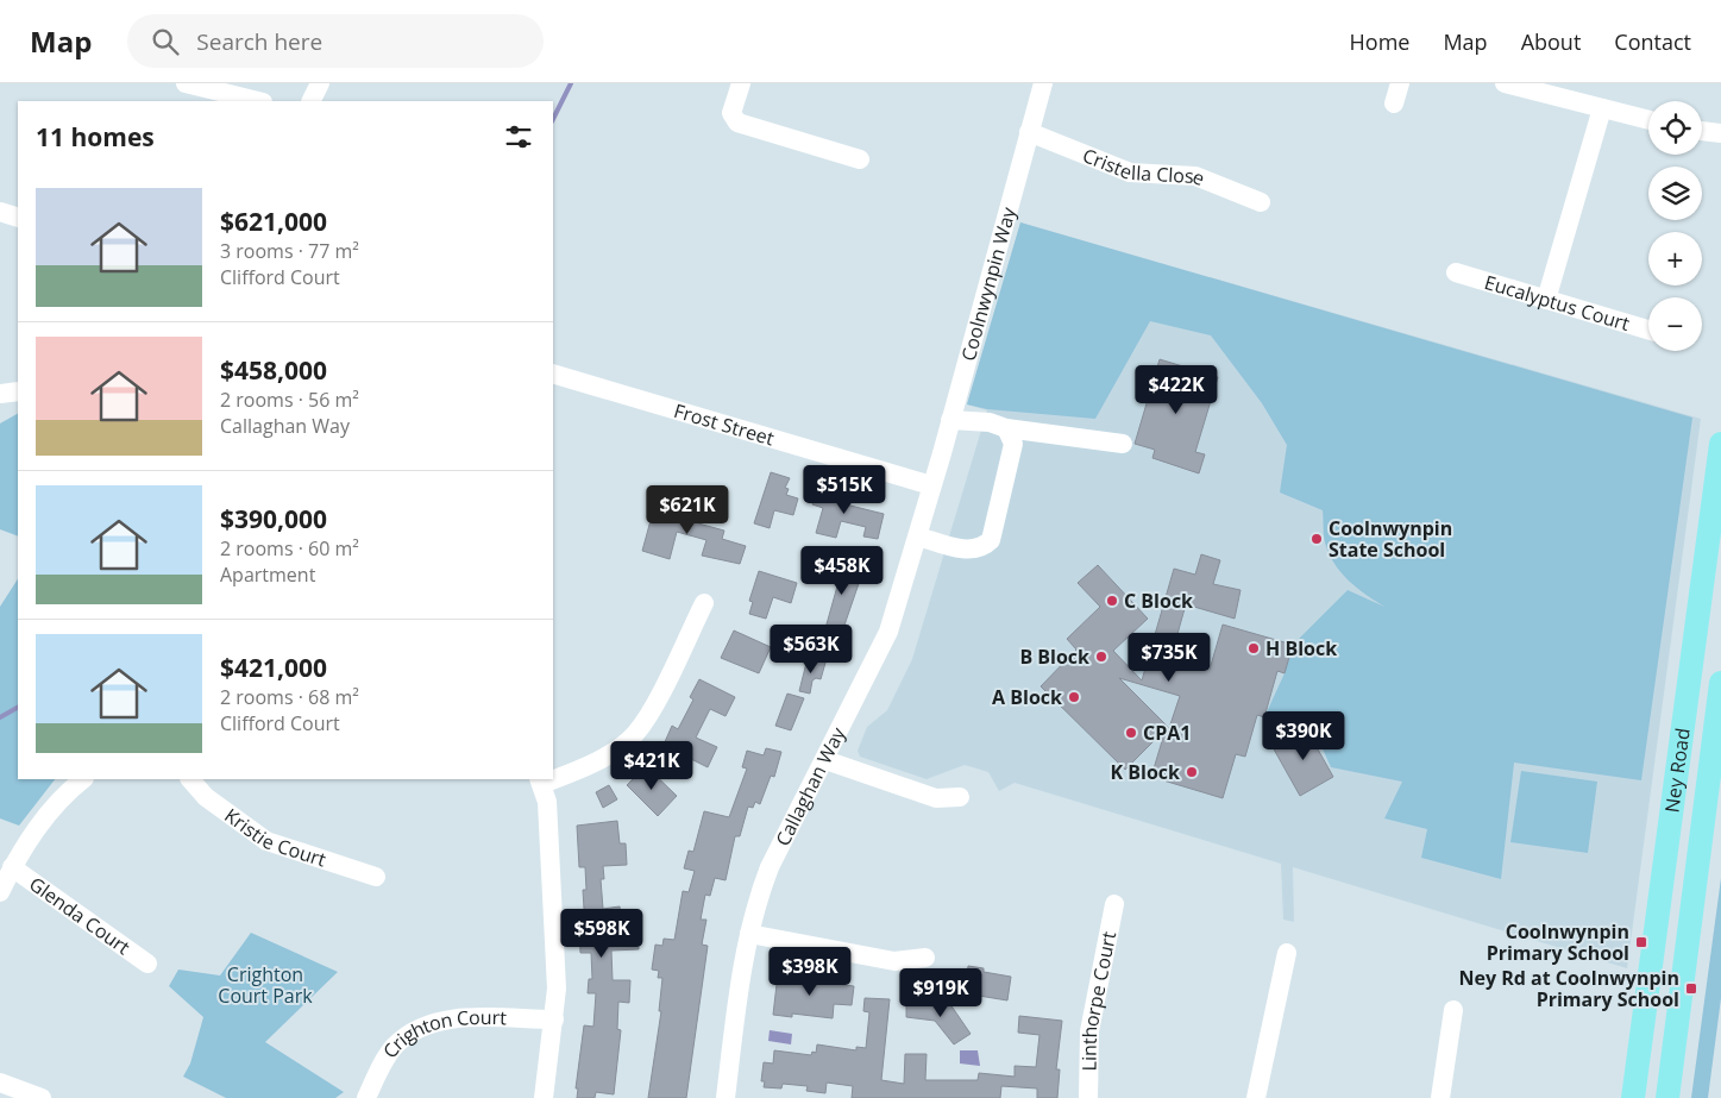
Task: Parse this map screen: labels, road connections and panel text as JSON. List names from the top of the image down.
{
  "streets": {
    "main road": ["Ney Road"],
    "street": [
      "Cristella Close",
      "Coolnwynpin Way",
      "Eucalyptus Court",
      "Frost Street",
      "Callaghan Way",
      "Kristie Court",
      "Glenda Court",
      "Linthorpe Court",
      "Crighton Court"
    ]
  },
  "crossings": [
    ["Cristella Close", "Coolnwynpin Way"],
    ["Coolnwynpin Way", "Frost Street"],
    ["Coolnwynpin Way", "Callaghan Way"],
    ["Frost Street", "Callaghan Way"]
  ],
  "parks": ["Crighton Court Park"],
  "places": {
    "other": [
      "Coolnwynpin State School",
      "C Block",
      "H Block",
      "B Block",
      "A Block",
      "CPA1",
      "K Block"
    ],
    "transit": ["Coolnwynpin Primary School", "Ney Rd at Coolnwynpin Primary School"]
  },
  "page": {
    "header": "Map",
    "search": "Search here",
    "nav": [
      "Home",
      "Map",
      "About",
      "Contact"
    ],
    "map_buttons": ["+", "−"],
    "heading": "11 homes",
    "list": [
      {
        "name": "$621,000",
        "note": "3 rooms · 77 m² · Clifford Court"
      },
      {
        "name": "$458,000",
        "note": "2 rooms · 56 m² · Callaghan Way"
      },
      {
        "name": "$390,000",
        "note": "2 rooms · 60 m² · Apartment"
      },
      {
        "name": "$421,000",
        "note": "2 rooms · 68 m² · Clifford Court"
      }
    ],
    "price": [
      "$422K",
      "$515K",
      "$621K",
      "$458K",
      "$563K",
      "$735K",
      "$390K",
      "$421K",
      "$598K",
      "$398K",
      "$919K"
    ]
  }
}
